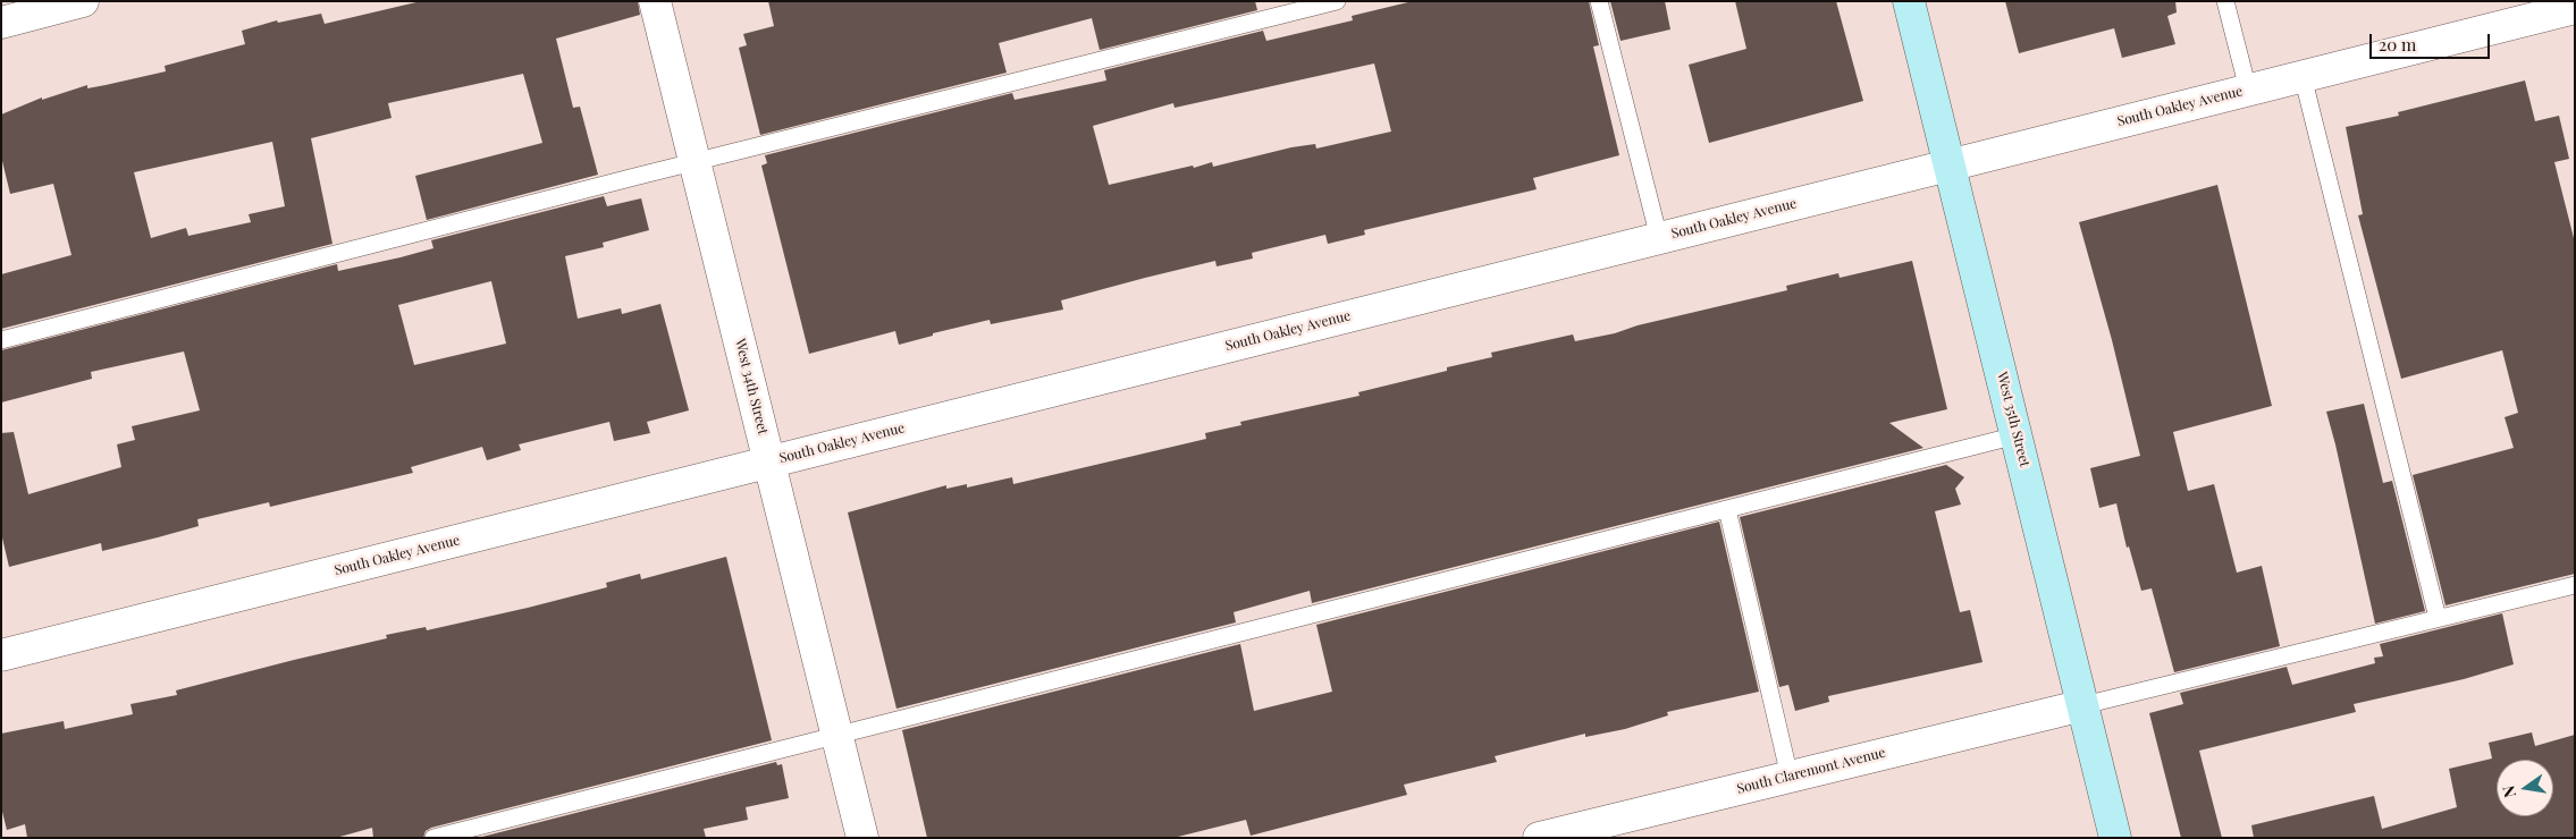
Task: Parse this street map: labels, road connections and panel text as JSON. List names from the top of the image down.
{
  "streets": {
    "main road": ["West 35th Street"],
    "street": ["South Oakley Avenue", "West 34th Street", "South Claremont Avenue"]
  },
  "crossings": [
    ["South Oakley Avenue", "West 34th Street"],
    ["South Oakley Avenue", "West 35th Street"],
    ["West 35th Street", "South Claremont Avenue"]
  ],
  "scale_bar": "20 m",
  "north": "left"
}
